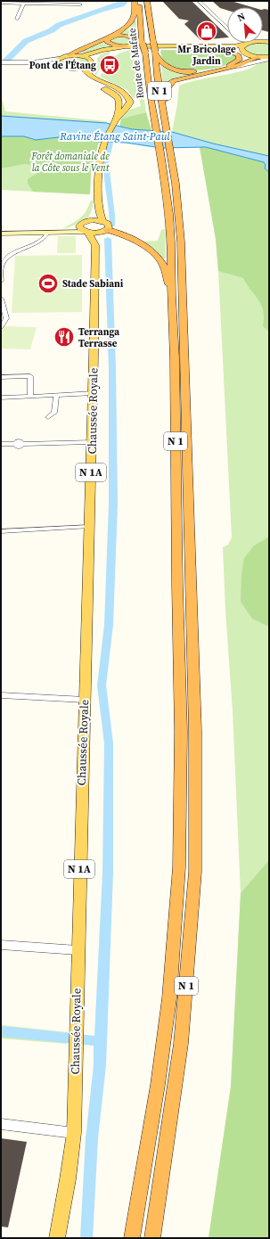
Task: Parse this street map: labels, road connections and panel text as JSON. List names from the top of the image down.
{
  "streets": {
    "highway": ["Route de Mafate", "N 1"],
    "main road": ["Chaussée Royale", "N 1A"]
  },
  "crossings": [
    ["Route de Mafate", "N 1"]
  ],
  "water": ["Ravine Étang Saint-Paul"],
  "parks": ["Forêt domaniale de la Côte sous le Vent"],
  "places": {
    "shop": ["Mr Bricolage Jardin"],
    "bus stop": ["Pont de l'Étang"],
    "sports": ["Stade Sabiani"],
    "restaurant": ["Terranga Terrasse"]
  },
  "north": "top left"
}
